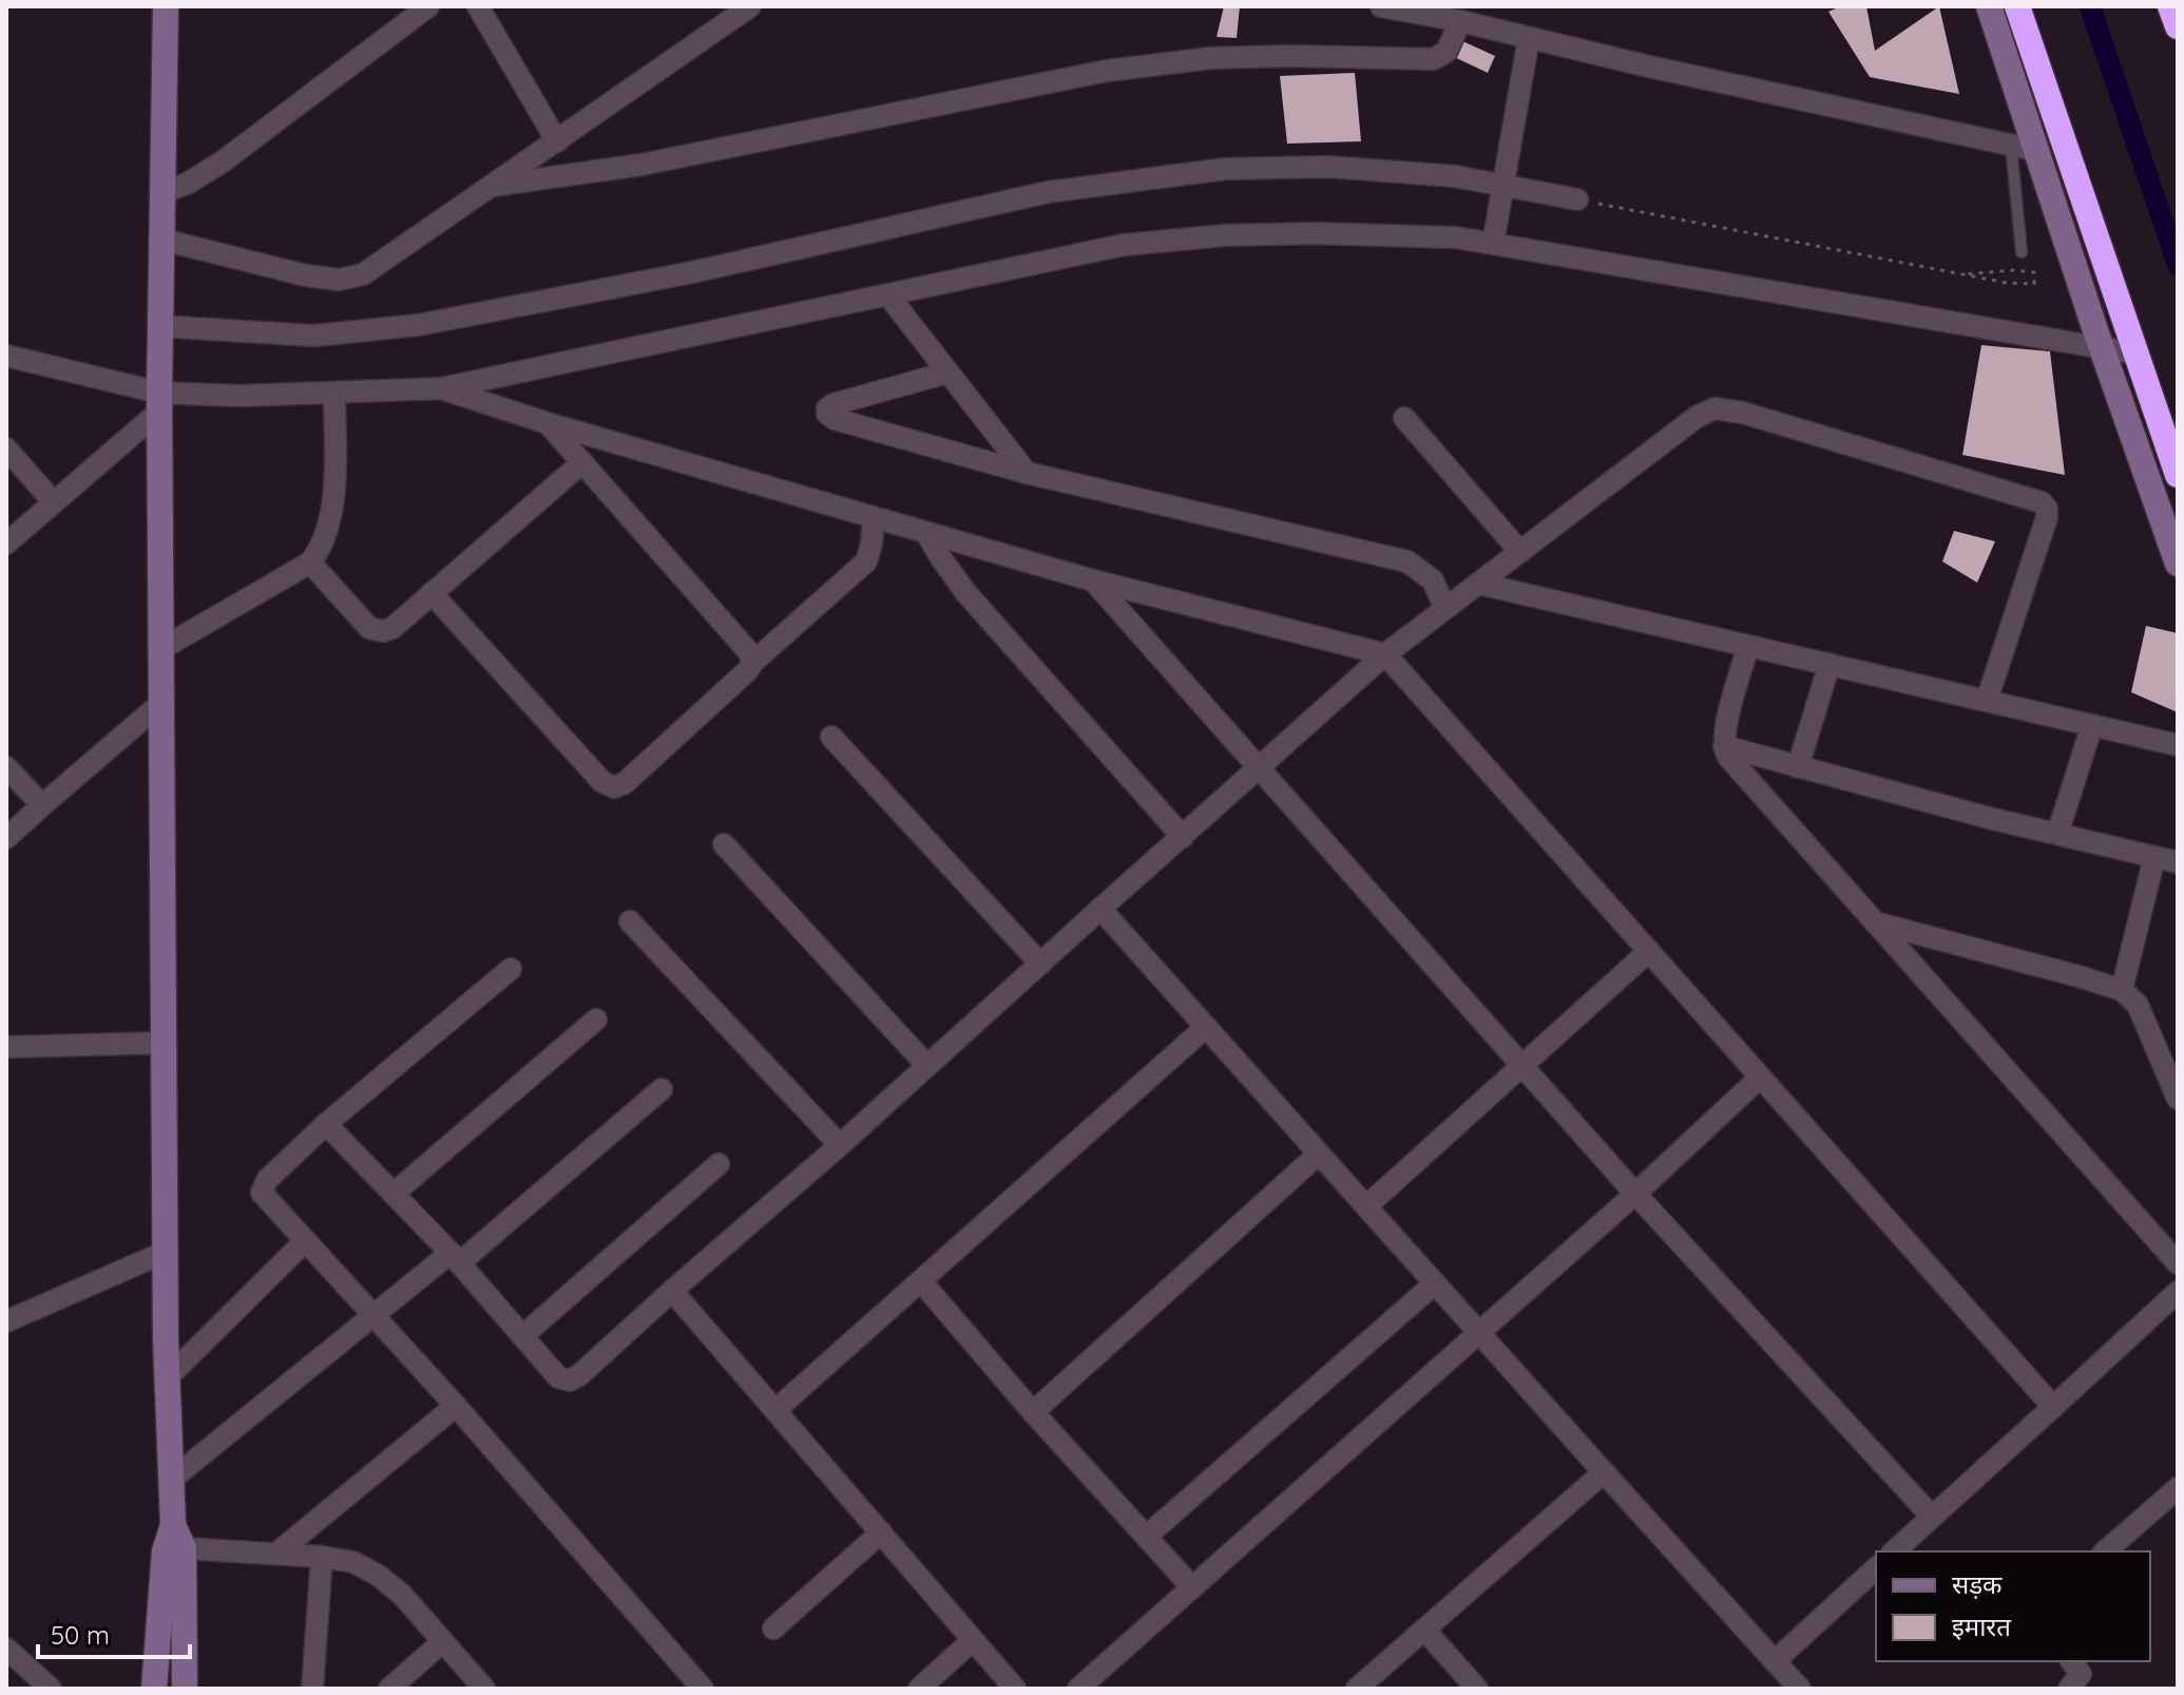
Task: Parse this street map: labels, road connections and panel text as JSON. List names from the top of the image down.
{
  "legend": ["सड़क", "इमारत"],
  "scale_bar": "50 m"
}
